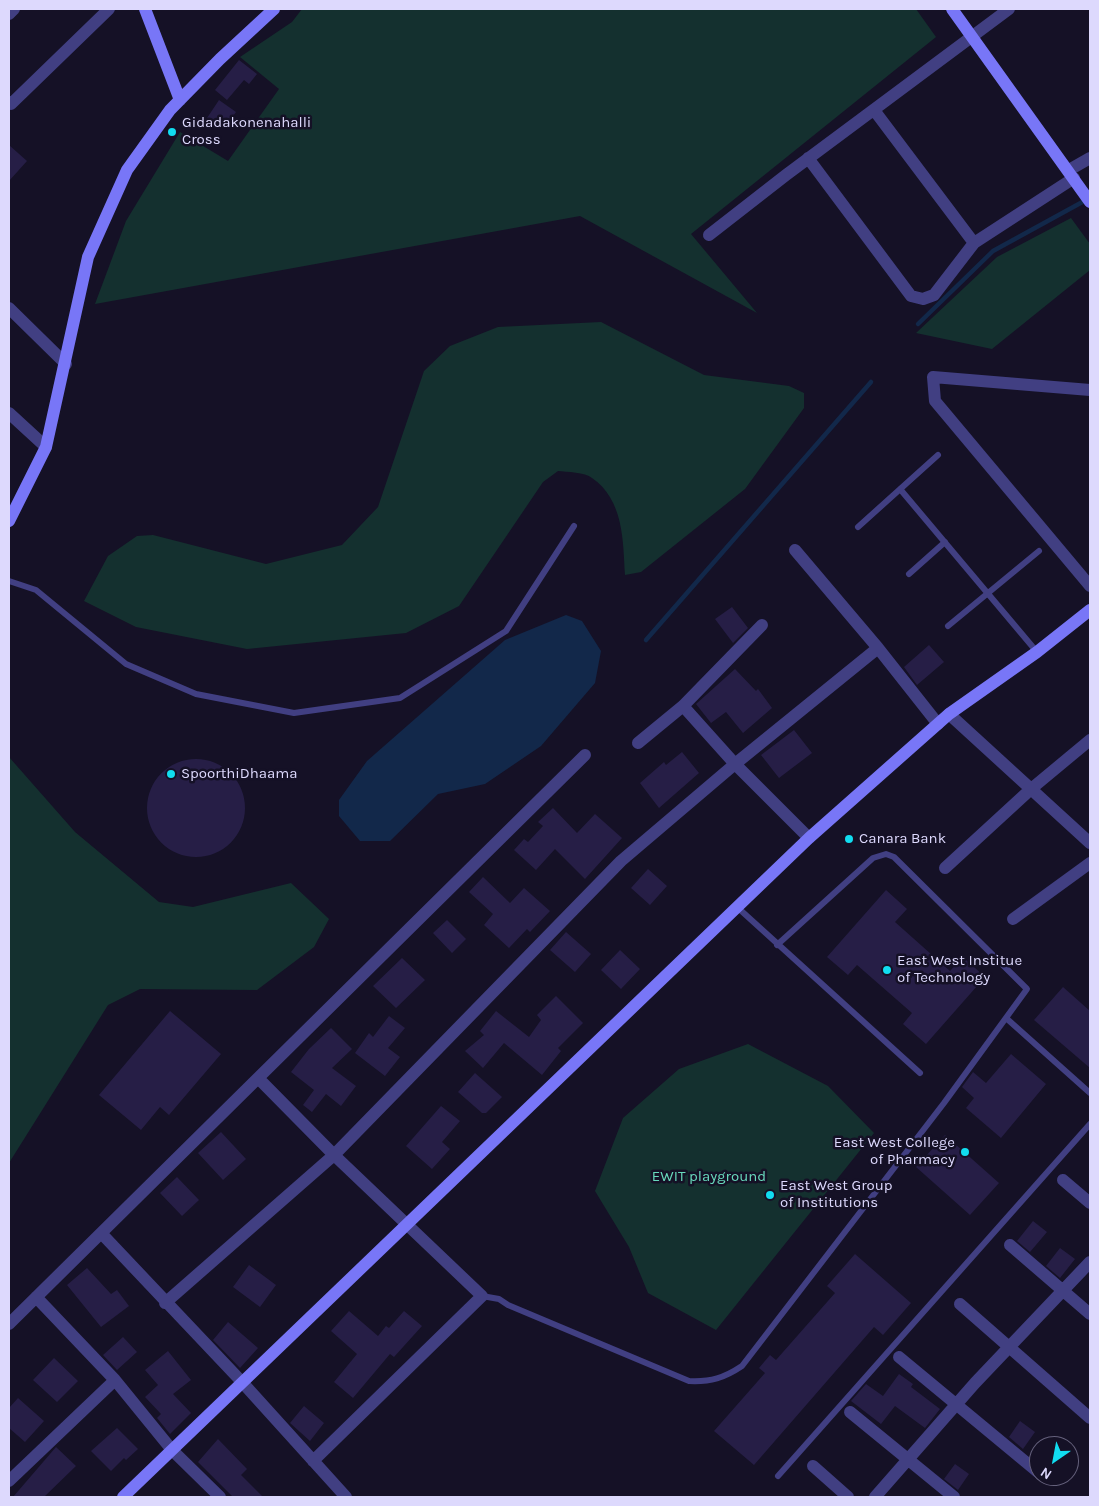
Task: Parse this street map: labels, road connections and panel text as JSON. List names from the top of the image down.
{
  "parks": ["EWIT playground"],
  "places": [
    "Gidadakonenahalli Cross",
    "SpoorthiDhaama",
    "Canara Bank",
    "East West Institue of Technology",
    "East West College of Pharmacy",
    "East West Group of Institutions"
  ],
  "north": "bottom left"
}
